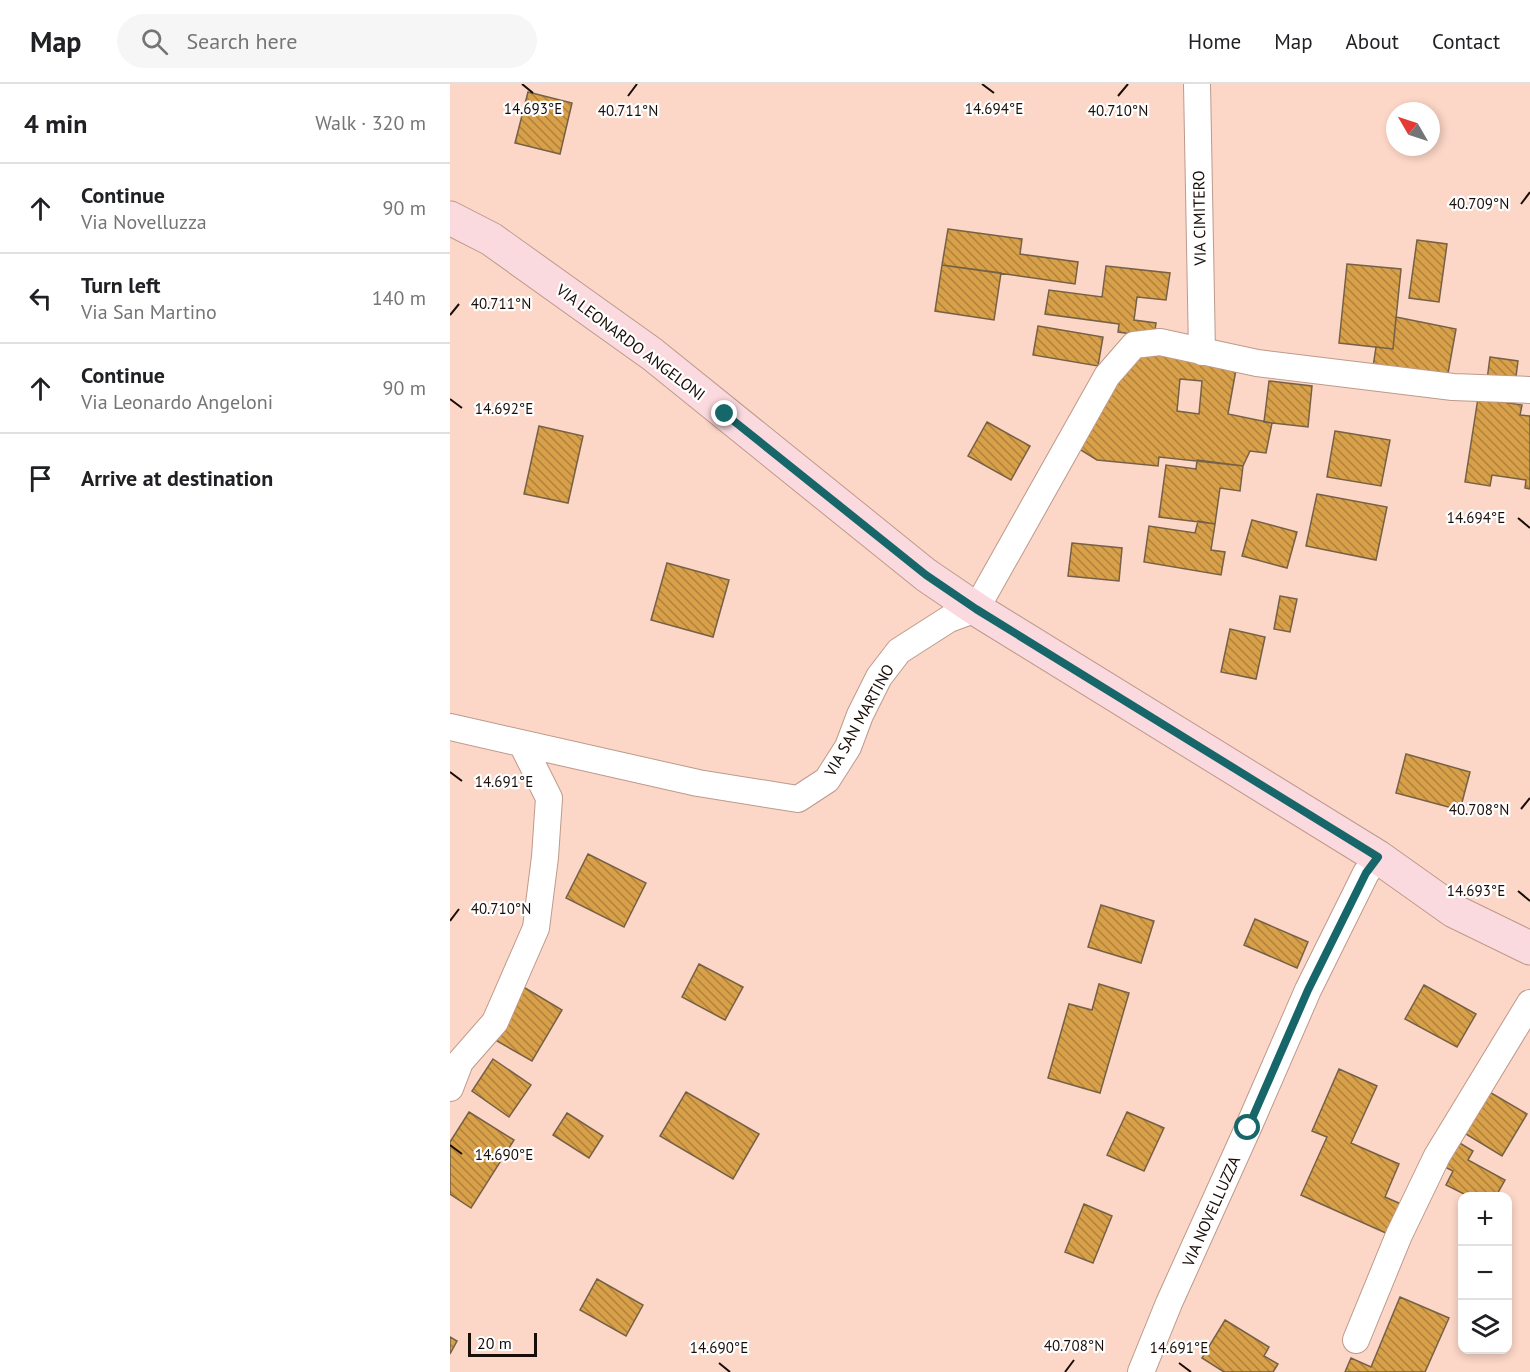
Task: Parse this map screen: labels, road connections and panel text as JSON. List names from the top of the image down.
{
  "streets": {
    "street": [
      "VIA CIMITERO",
      "VIA LEONARDO ANGELONI",
      "VIA SAN MARTINO",
      "VIA NOVELLUZZA"
    ]
  },
  "crossings": [
    ["VIA LEONARDO ANGELONI", "VIA SAN MARTINO"]
  ],
  "scale_bar": "20 m",
  "north": "top left",
  "page": {
    "header": "Map",
    "search": "Search here",
    "nav": [
      "Home",
      "Map",
      "About",
      "Contact"
    ],
    "heading": ["4 min", "Walk · 320 m"],
    "list": [
      ["Continue", "Via Novelluzza", "90 m"],
      ["Turn left", "Via San Martino", "140 m"],
      ["Continue", "Via Leonardo Angeloni", "90 m"],
      "Arrive at destination"
    ],
    "map_buttons": ["+", "−"],
    "scale": "20 m"
  },
  "coordinates": [
    "14.694°E",
    "14.693°E",
    "40.711°N",
    "40.710°N",
    "40.709°N",
    "14.692°E",
    "14.691°E",
    "40.708°N",
    "14.690°E"
  ]
}
